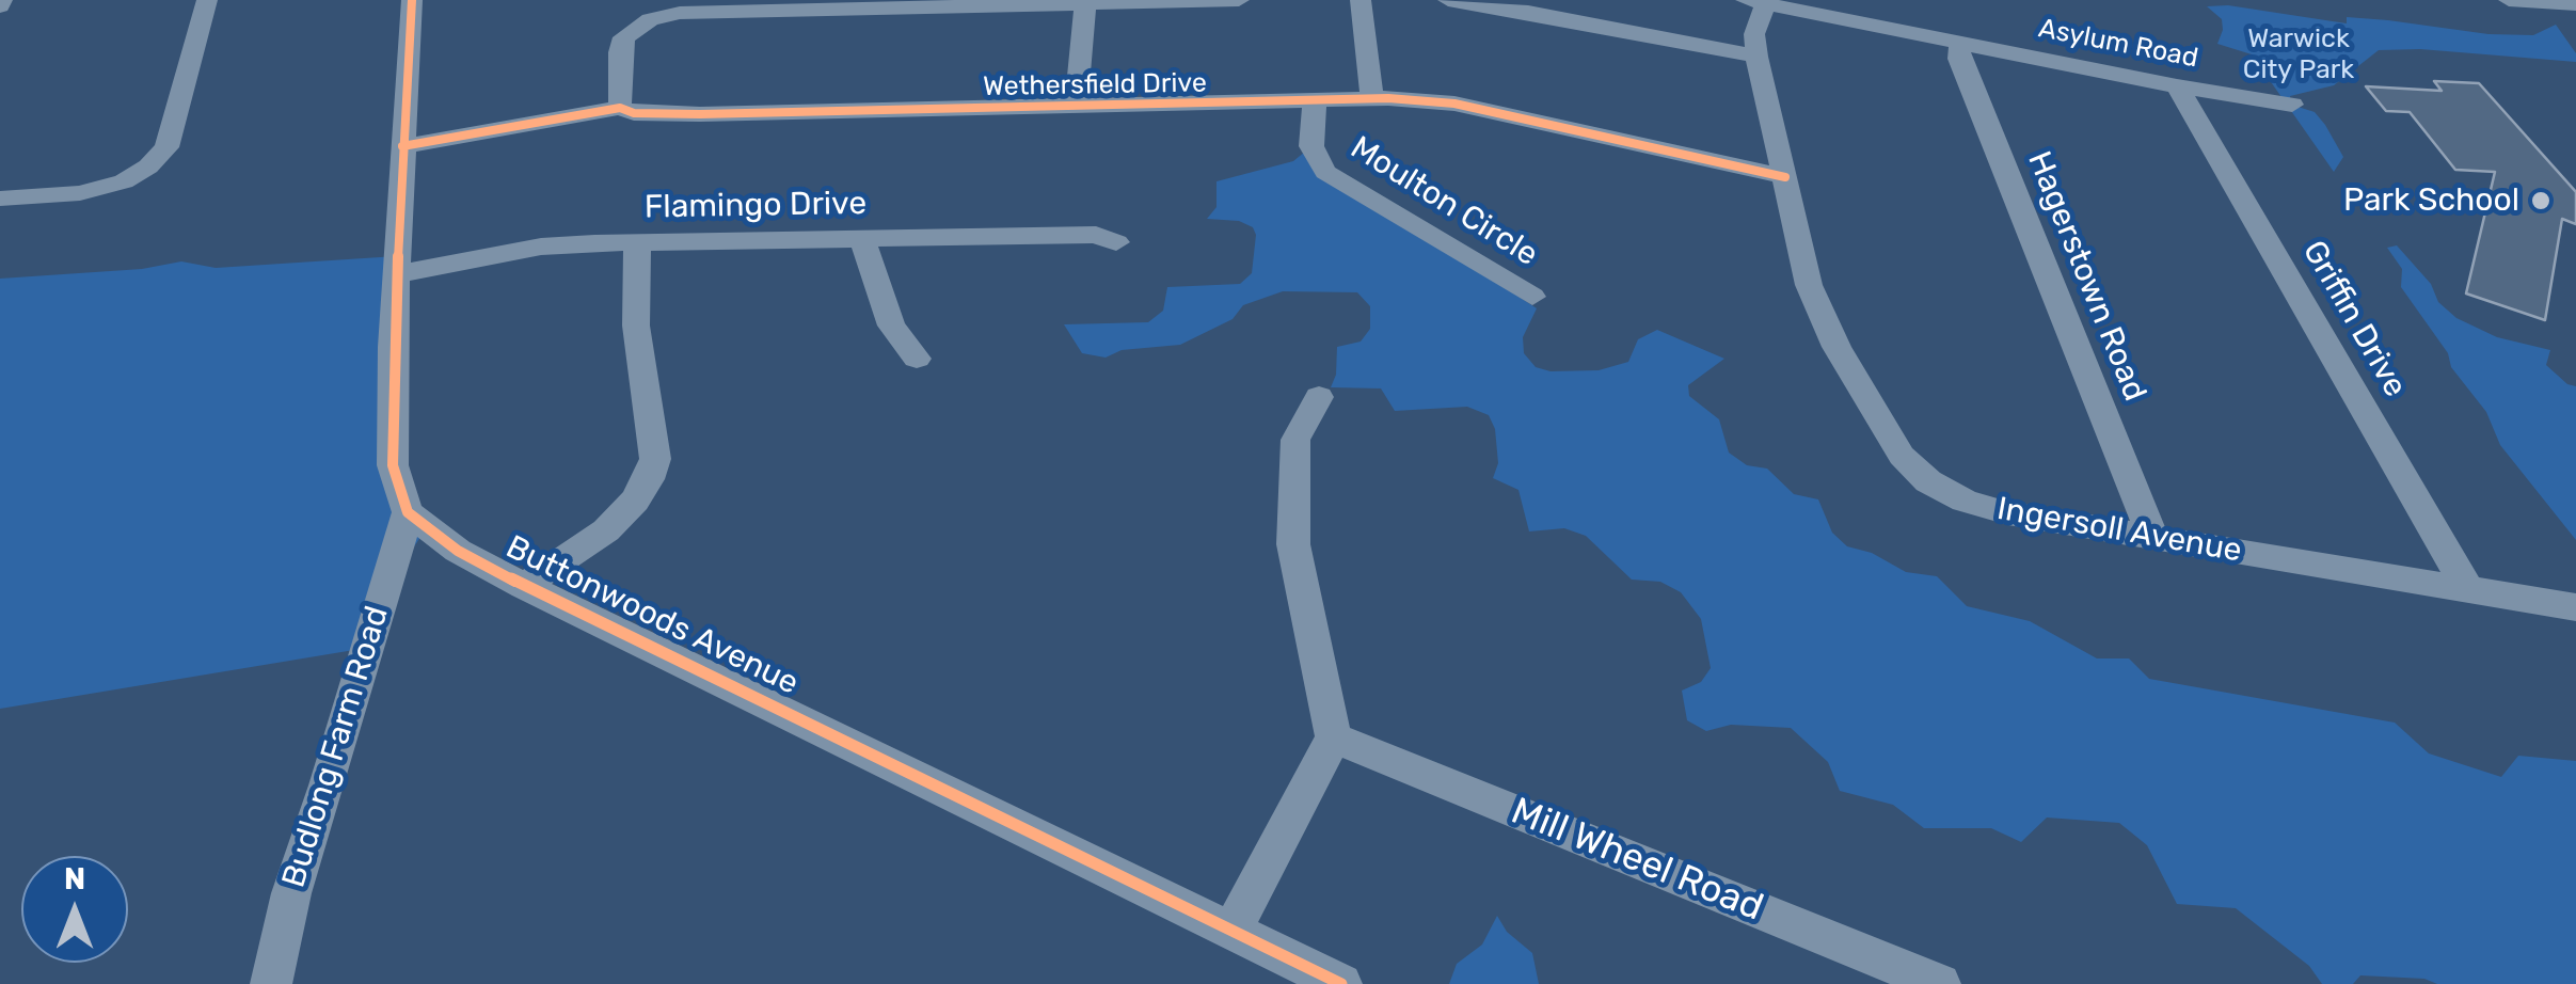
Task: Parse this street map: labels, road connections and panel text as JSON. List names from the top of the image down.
{
  "streets": {
    "street": [
      "Asylum Road",
      "Wethersfield Drive",
      "Moulton Circle",
      "Flamingo Drive",
      "Hagerstown Road",
      "Griffin Drive",
      "Ingersoll Avenue",
      "Buttonwoods Avenue",
      "Budlong Farm Road",
      "Mill Wheel Road"
    ]
  },
  "crossings": [
    ["Asylum Road", "Hagerstown Road"],
    ["Asylum Road", "Griffin Drive"],
    ["Asylum Road", "Ingersoll Avenue"],
    ["Wethersfield Drive", "Moulton Circle"],
    ["Wethersfield Drive", "Ingersoll Avenue"],
    ["Flamingo Drive", "Buttonwoods Avenue"],
    ["Flamingo Drive", "Budlong Farm Road"],
    ["Hagerstown Road", "Ingersoll Avenue"],
    ["Griffin Drive", "Ingersoll Avenue"],
    ["Buttonwoods Avenue", "Budlong Farm Road"]
  ],
  "parks": ["Warwick City Park"],
  "places": ["Park School"],
  "north": "top"
}
